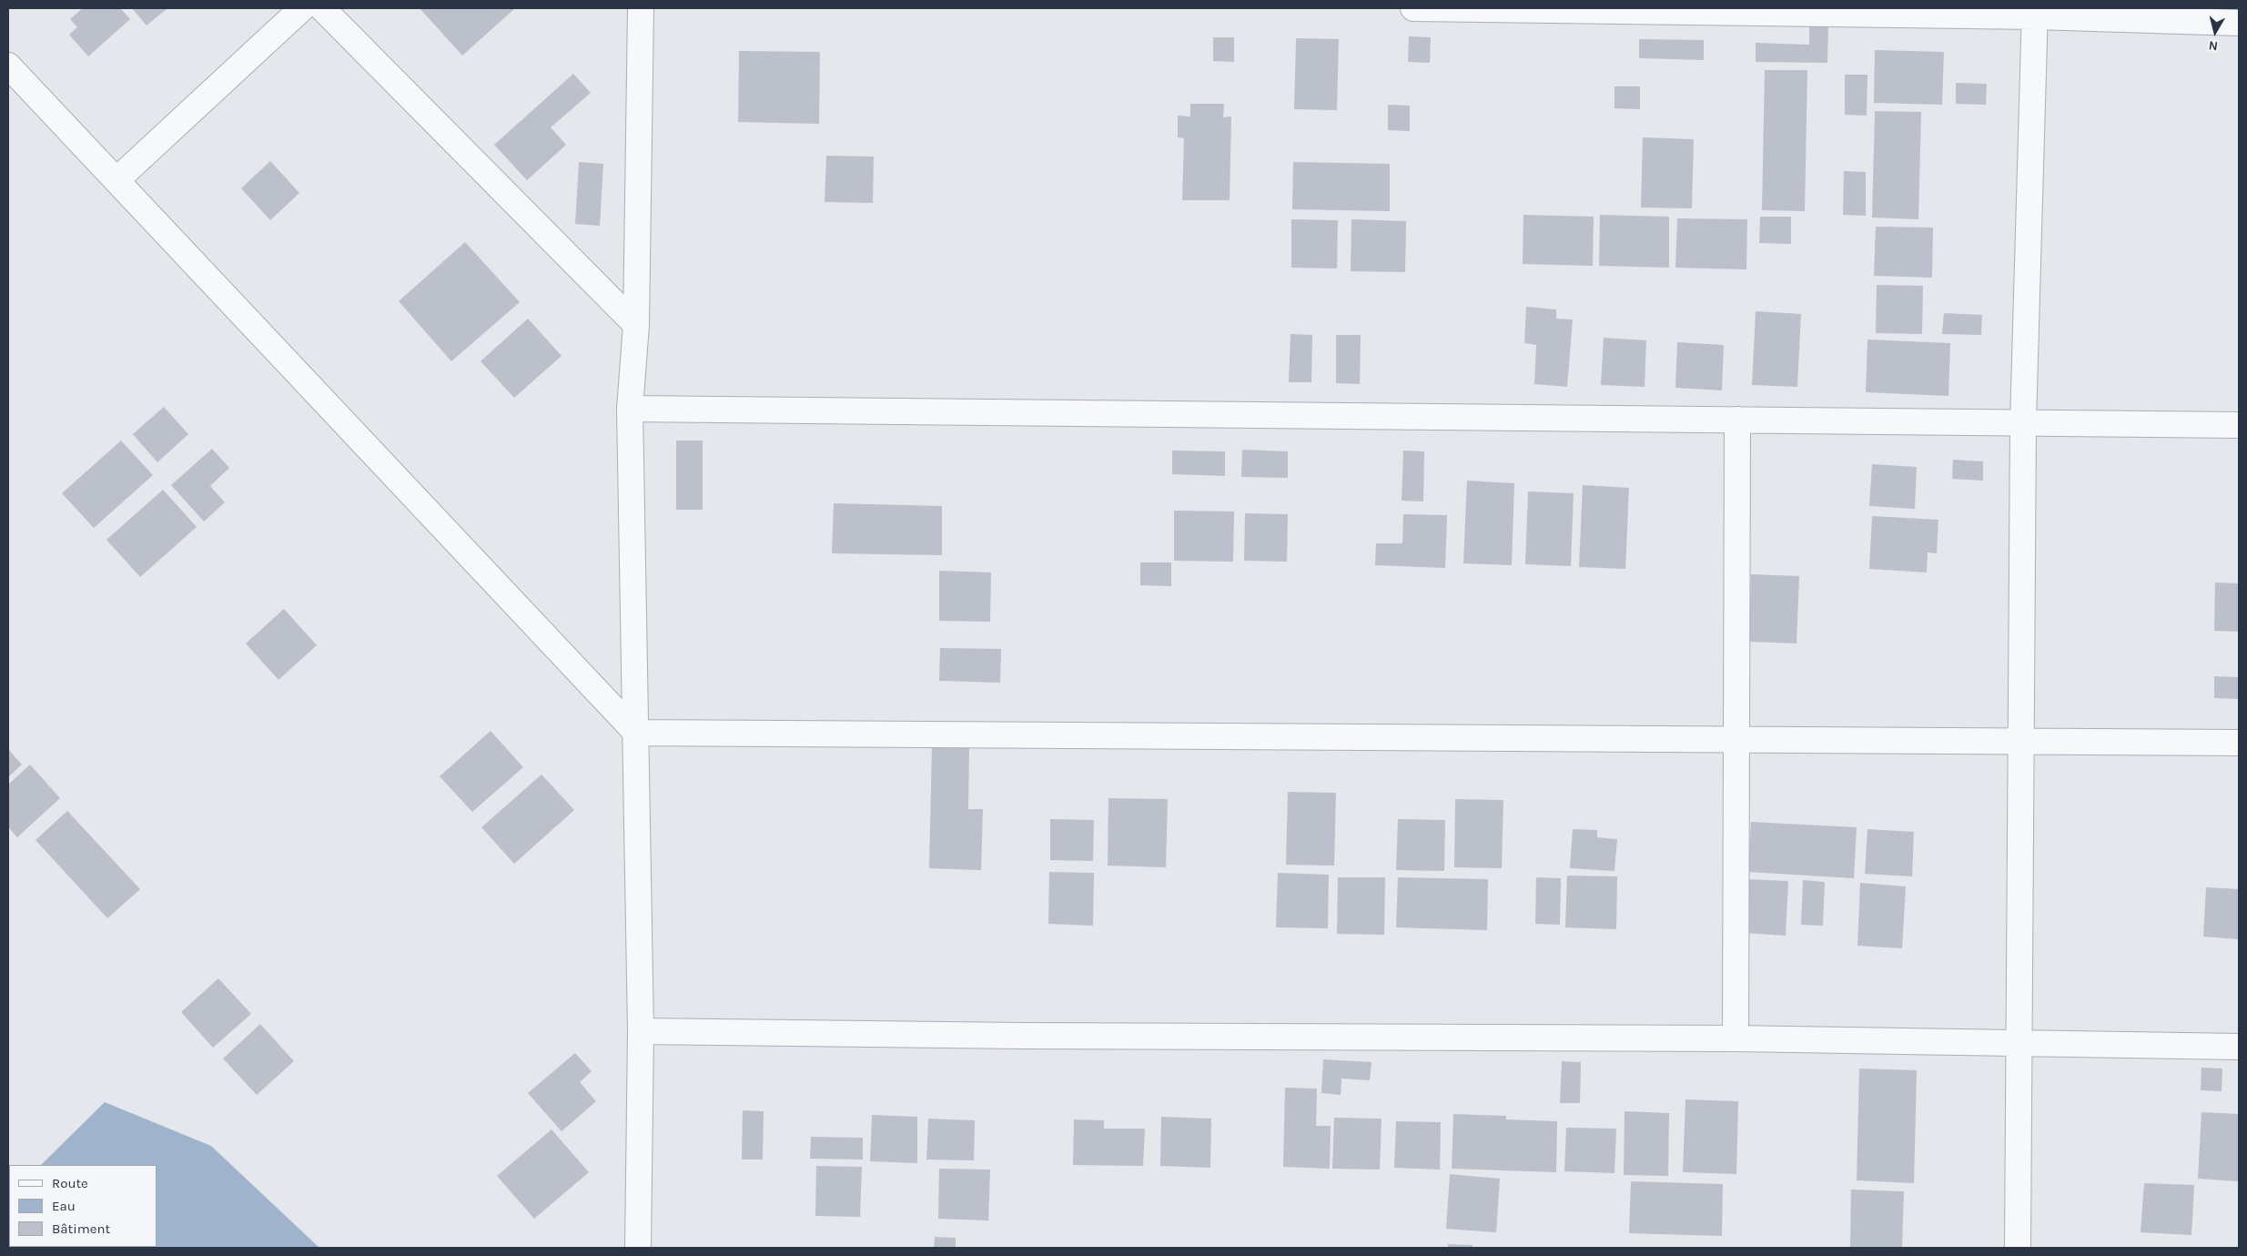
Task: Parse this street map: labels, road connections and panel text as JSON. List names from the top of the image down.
{
  "legend": ["Route", "Eau", "Bâtiment"],
  "north": "bottom"
}
